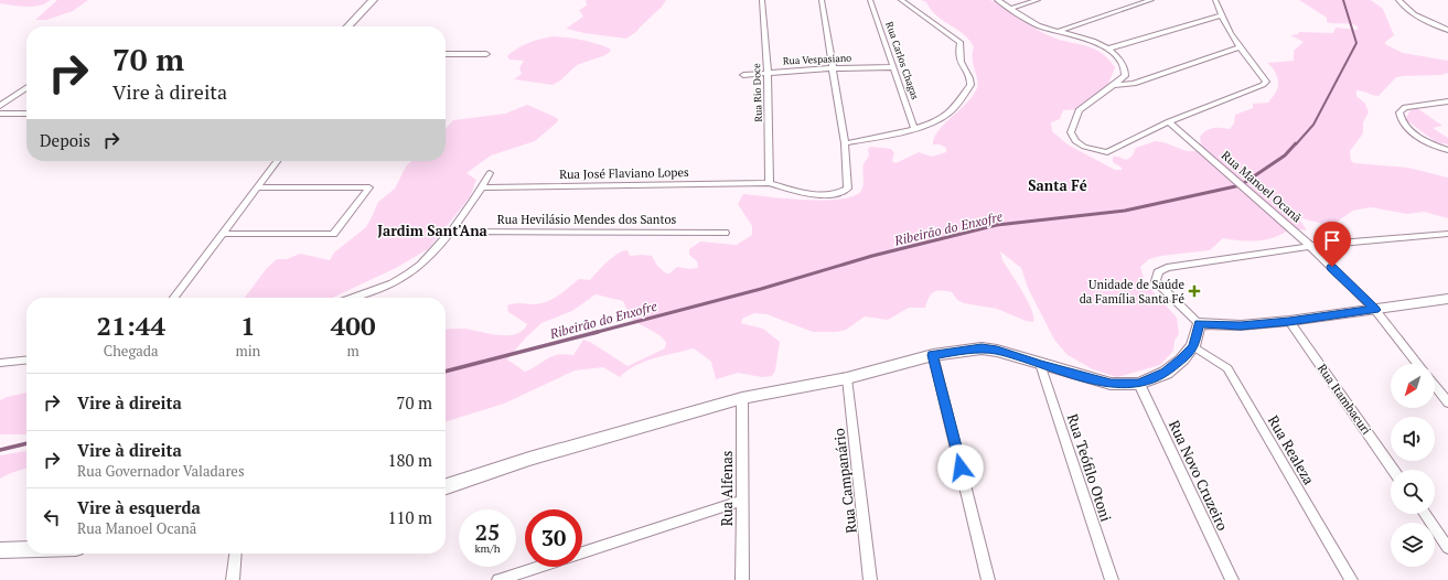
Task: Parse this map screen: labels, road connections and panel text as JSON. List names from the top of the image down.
{
  "streets": {
    "street": [
      "Rua Vespasiano",
      "Rua Carlos Chagas",
      "Rua Rio Doce",
      "Rua José Flaviano Lopes",
      "Rua Manoel Ocanã",
      "Rua Hevilásio Mendes dos Santos",
      "Rua Itambacuri",
      "Rua Realeza",
      "Rua Teófilo Otoni",
      "Rua Novo Cruzeiro",
      "Rua Campanário",
      "Rua Alfenas"
    ]
  },
  "crossings": [
    ["Rua Vespasiano", "Rua Carlos Chagas"],
    ["Rua Vespasiano", "Rua Rio Doce"],
    ["Rua Rio Doce", "Rua José Flaviano Lopes"]
  ],
  "districts": ["Santa Fé", "Jardim Sant'Ana"],
  "water": ["Ribeirão do Enxofre"],
  "places": {
    "health": ["Unidade de Saúde da Família Santa Fé"]
  },
  "north": "bottom left",
  "page": {
    "turn": ["70 m", "Vire à direita"],
    "then": "Depois",
    "eta": [
      "21:44",
      "Chegada",
      "1",
      "min",
      "400",
      "m"
    ],
    "list": [
      {
        "name": "Vire à direita",
        "value": "70 m"
      },
      {
        "name": "Vire à direita",
        "note": "Rua Governador Valadares",
        "value": "180 m"
      },
      {
        "name": "Vire à esquerda",
        "note": "Rua Manoel Ocanã",
        "value": "110 m"
      }
    ],
    "speed": "25 km/h",
    "limit": "30"
  }
}
